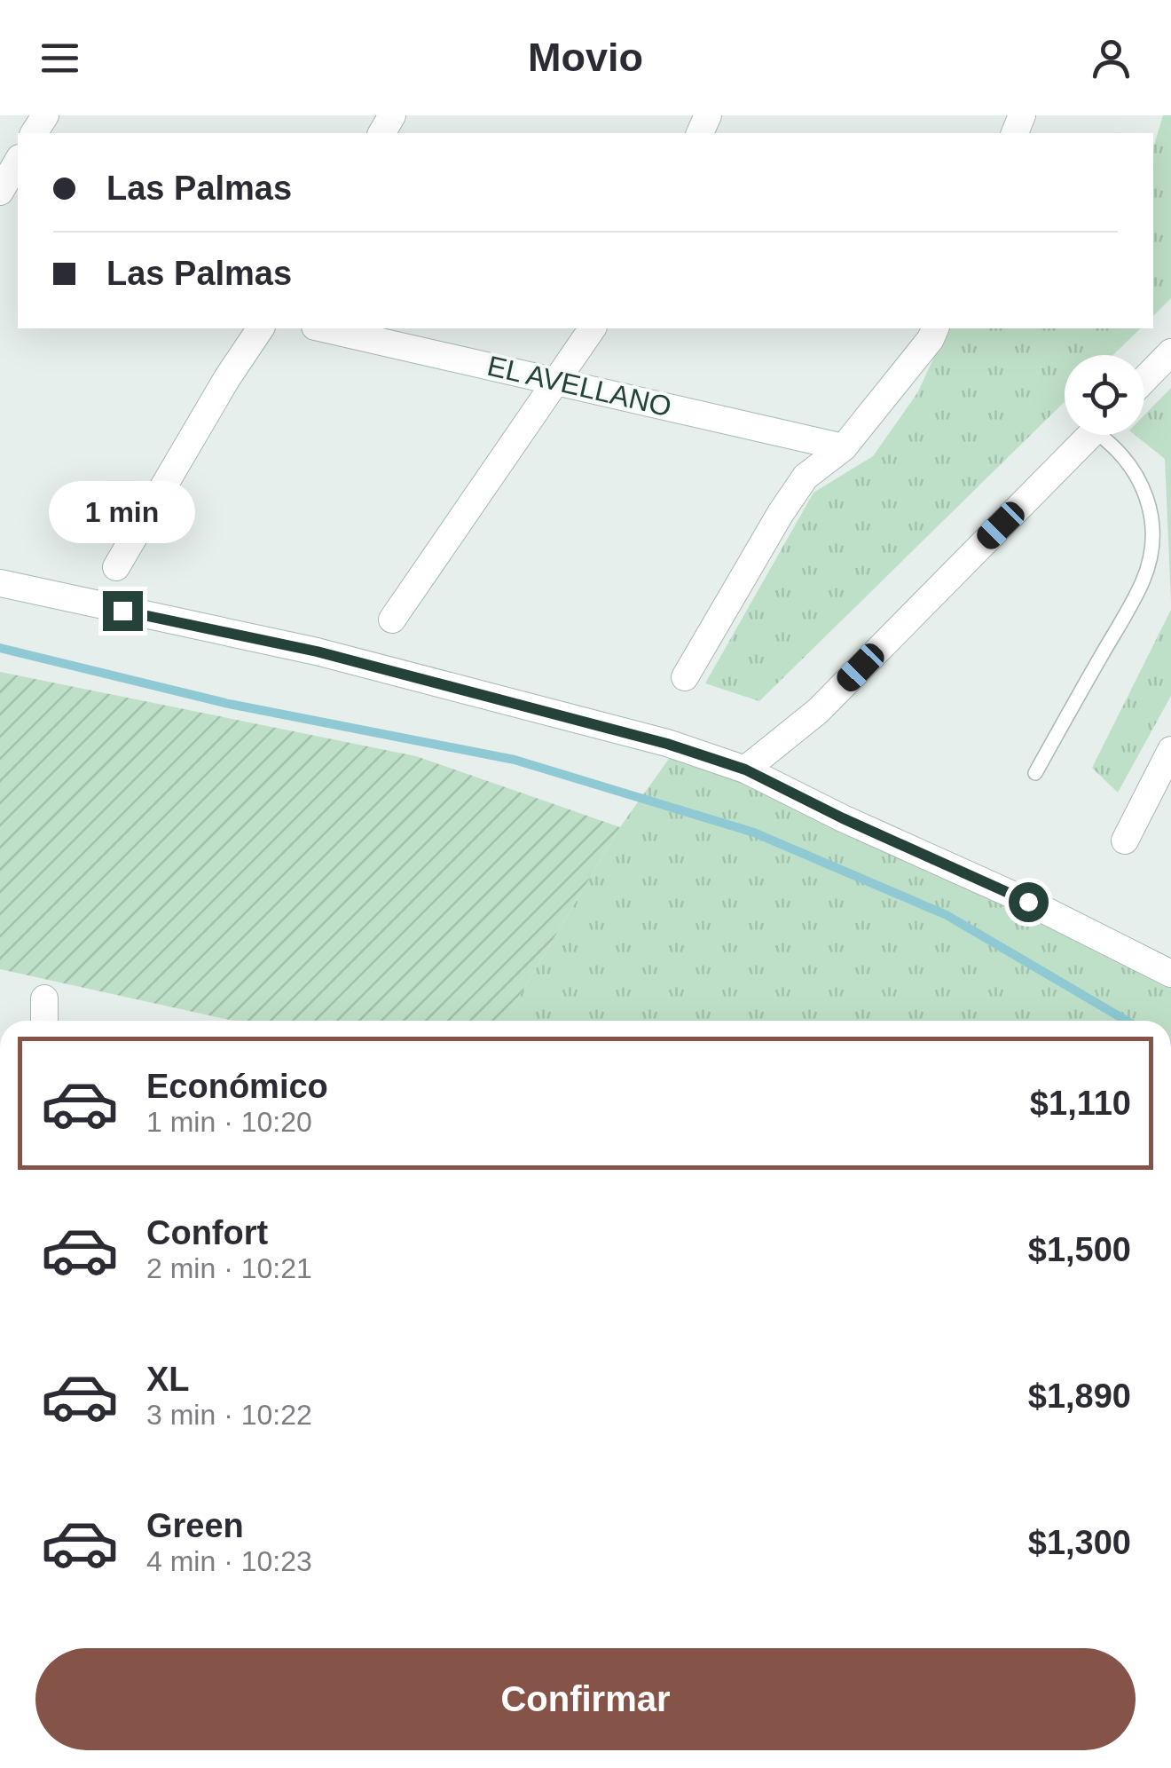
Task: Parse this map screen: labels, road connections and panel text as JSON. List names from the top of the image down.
{
  "streets": {
    "street": ["EL AVELLANO"]
  },
  "page": {
    "header": "Movio",
    "banner": ["Las Palmas", "Las Palmas"],
    "bubble": "1 min",
    "list": [
      {
        "name": "Económico",
        "note": "1 min · 10:20",
        "value": "$1,110"
      },
      {
        "name": "Confort",
        "note": "2 min · 10:21",
        "value": "$1,500"
      },
      {
        "name": "XL",
        "note": "3 min · 10:22",
        "value": "$1,890"
      },
      {
        "name": "Green",
        "note": "4 min · 10:23",
        "value": "$1,300"
      }
    ],
    "buttons": "Confirmar"
  }
}
